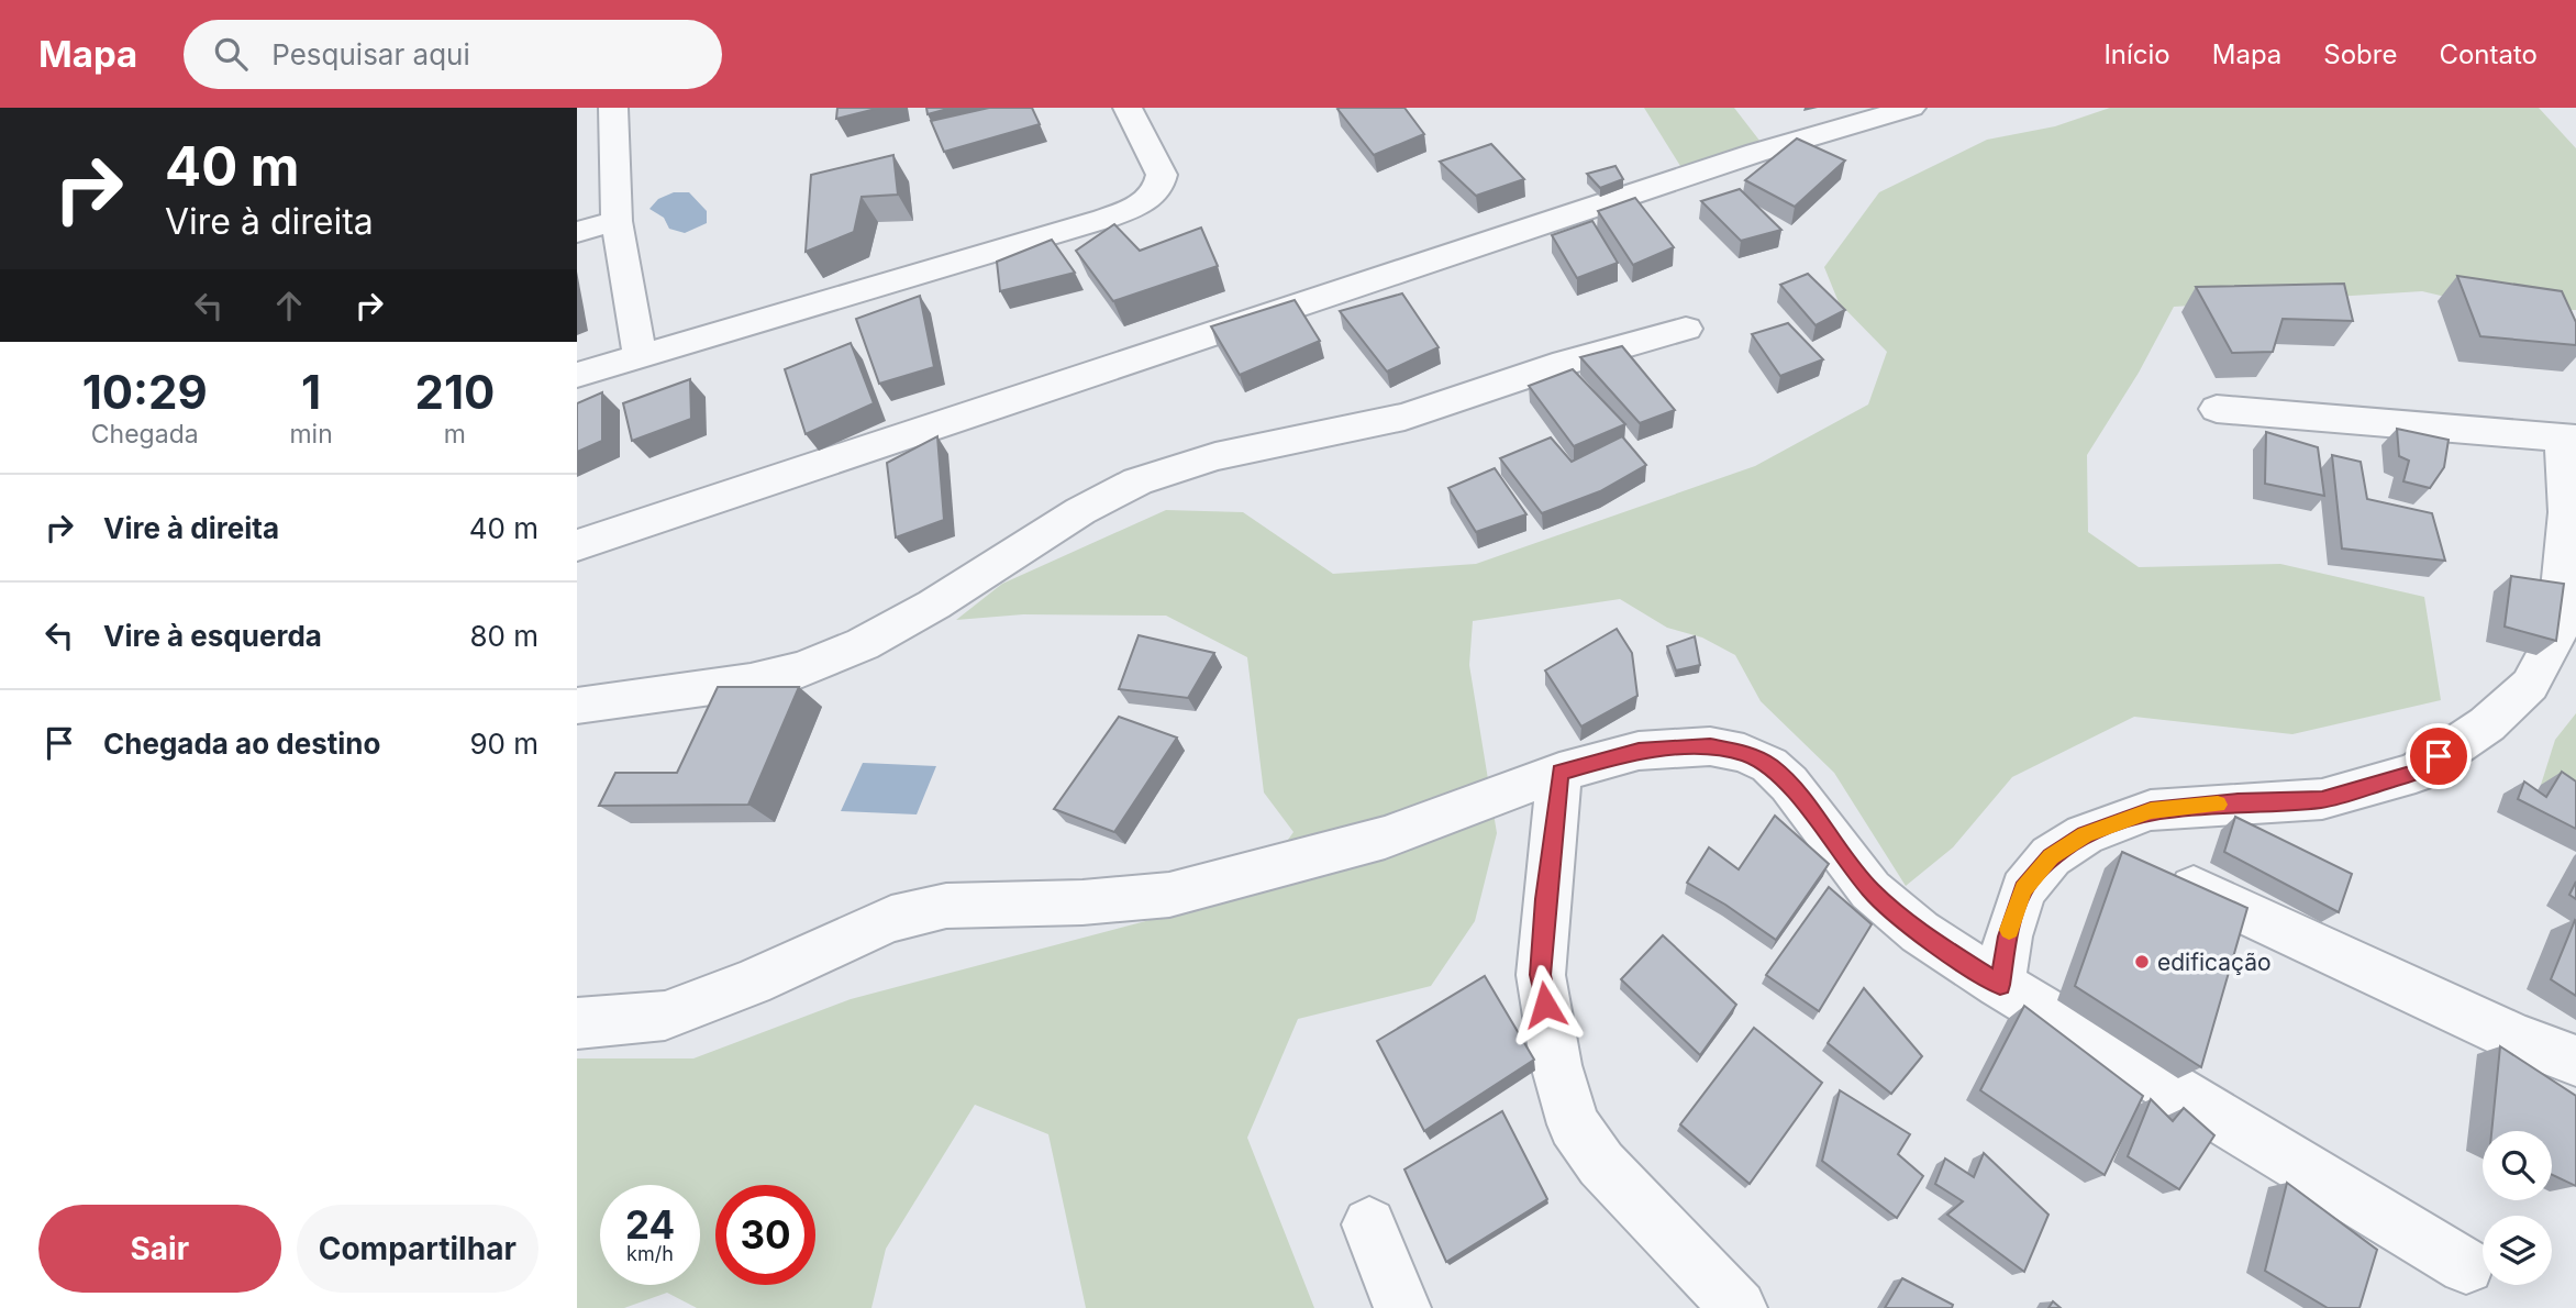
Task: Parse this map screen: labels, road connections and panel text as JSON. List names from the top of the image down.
{
  "places": ["edificação"],
  "page": {
    "header": "Mapa",
    "search": "Pesquisar aqui",
    "nav": [
      "Início",
      "Mapa",
      "Sobre",
      "Contato"
    ],
    "turn": ["40 m", "Vire à direita"],
    "eta": [
      "10:29",
      "Chegada",
      "1",
      "min",
      "210",
      "m"
    ],
    "list": [
      {
        "name": "Vire à direita",
        "value": "40 m"
      },
      {
        "name": "Vire à esquerda",
        "value": "80 m"
      },
      {
        "name": "Chegada ao destino",
        "value": "90 m"
      }
    ],
    "speed": "24 km/h",
    "limit": "30",
    "buttons": ["Sair", "Compartilhar"]
  }
}
